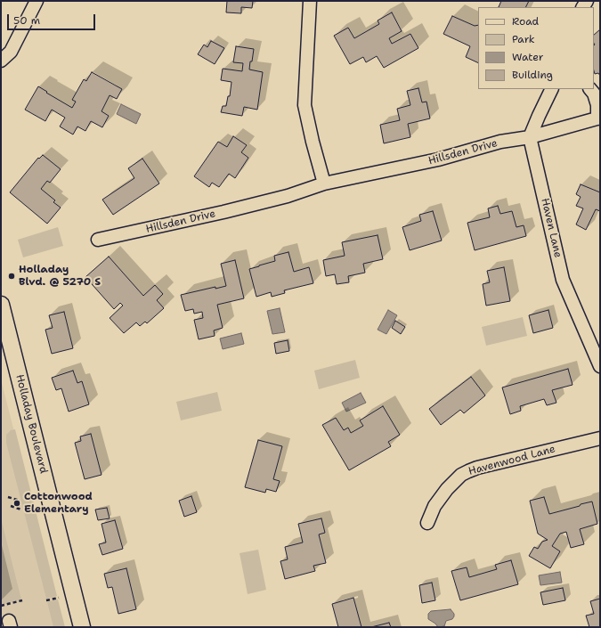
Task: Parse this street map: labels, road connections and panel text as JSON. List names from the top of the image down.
{
  "streets": {
    "main road": ["Holladay Boulevard"],
    "street": ["Hillsden Drive", "Haven Lane", "Havenwood Lane"]
  },
  "crossings": [
    ["Hillsden Drive", "Haven Lane"]
  ],
  "places": ["Holladay Blvd. @ 5270 S", "Cottonwood Elementary"],
  "legend": [
    "Road",
    "Park",
    "Water",
    "Building"
  ],
  "scale_bar": "50 m"
}
